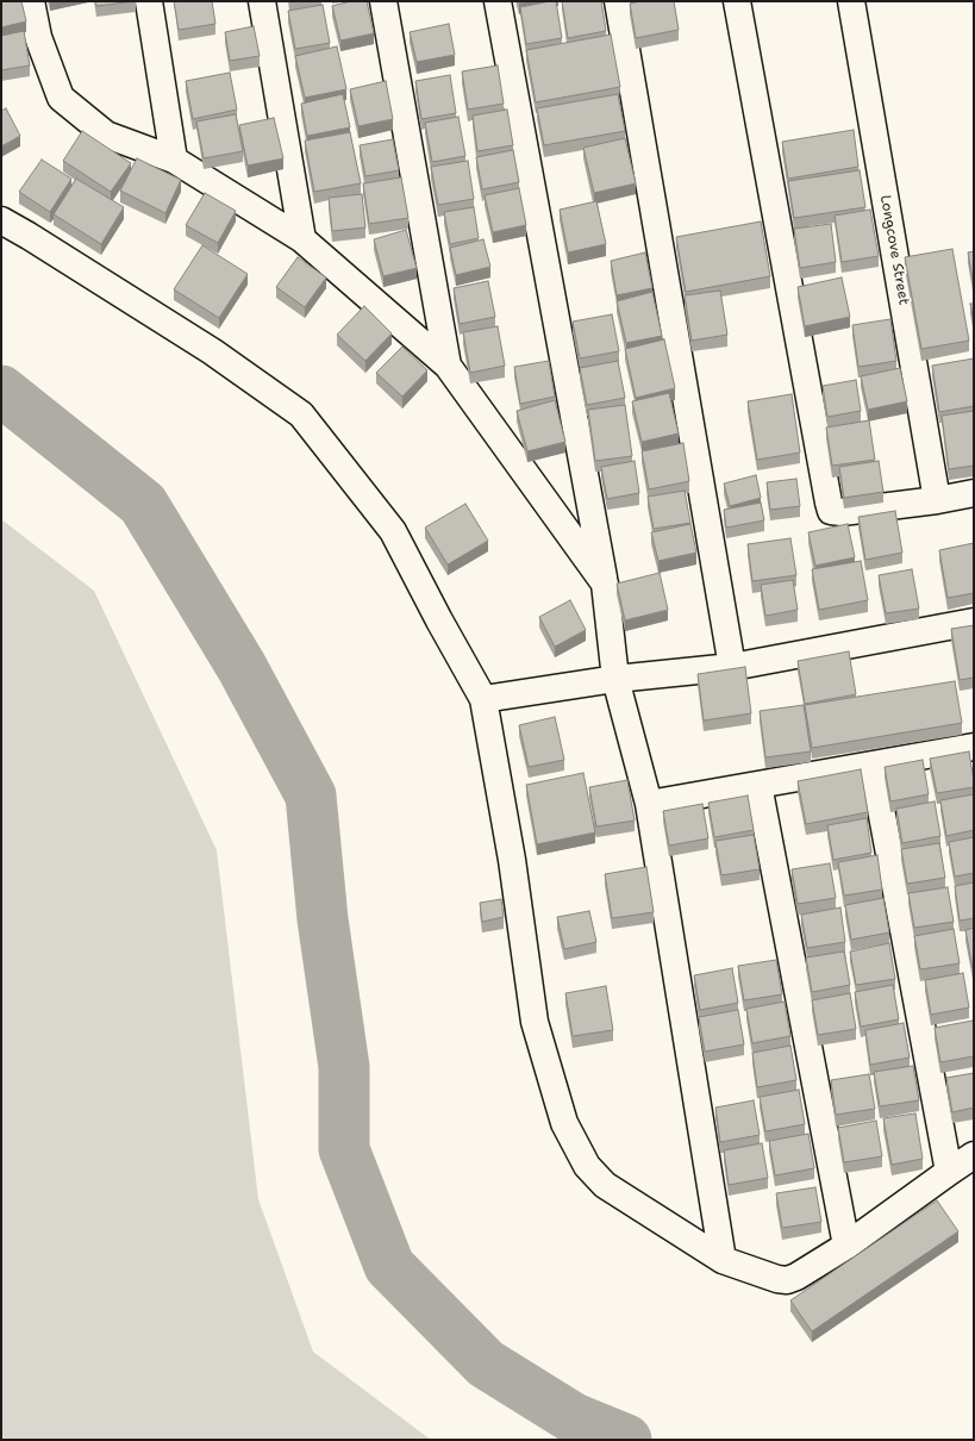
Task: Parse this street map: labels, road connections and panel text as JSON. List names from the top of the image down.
{
  "streets": {
    "street": ["Longcove Street"]
  }
}
